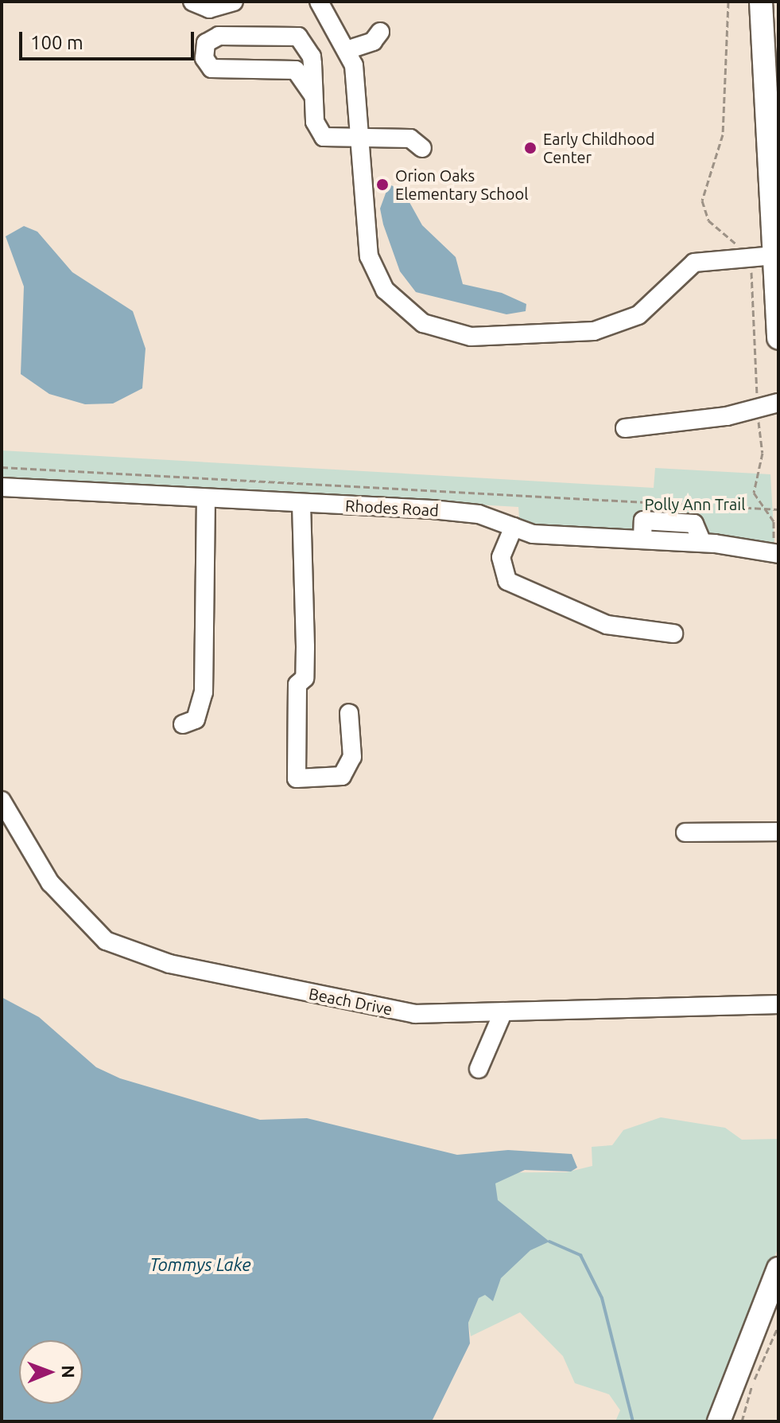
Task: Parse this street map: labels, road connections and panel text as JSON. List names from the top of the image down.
{
  "streets": {
    "street": ["Rhodes Road", "Beach Drive"]
  },
  "water": ["Tommys Lake"],
  "parks": ["Polly Ann Trail"],
  "places": ["Early Childhood Center", "Orion Oaks Elementary School"],
  "scale_bar": "100 m",
  "north": "right"
}
